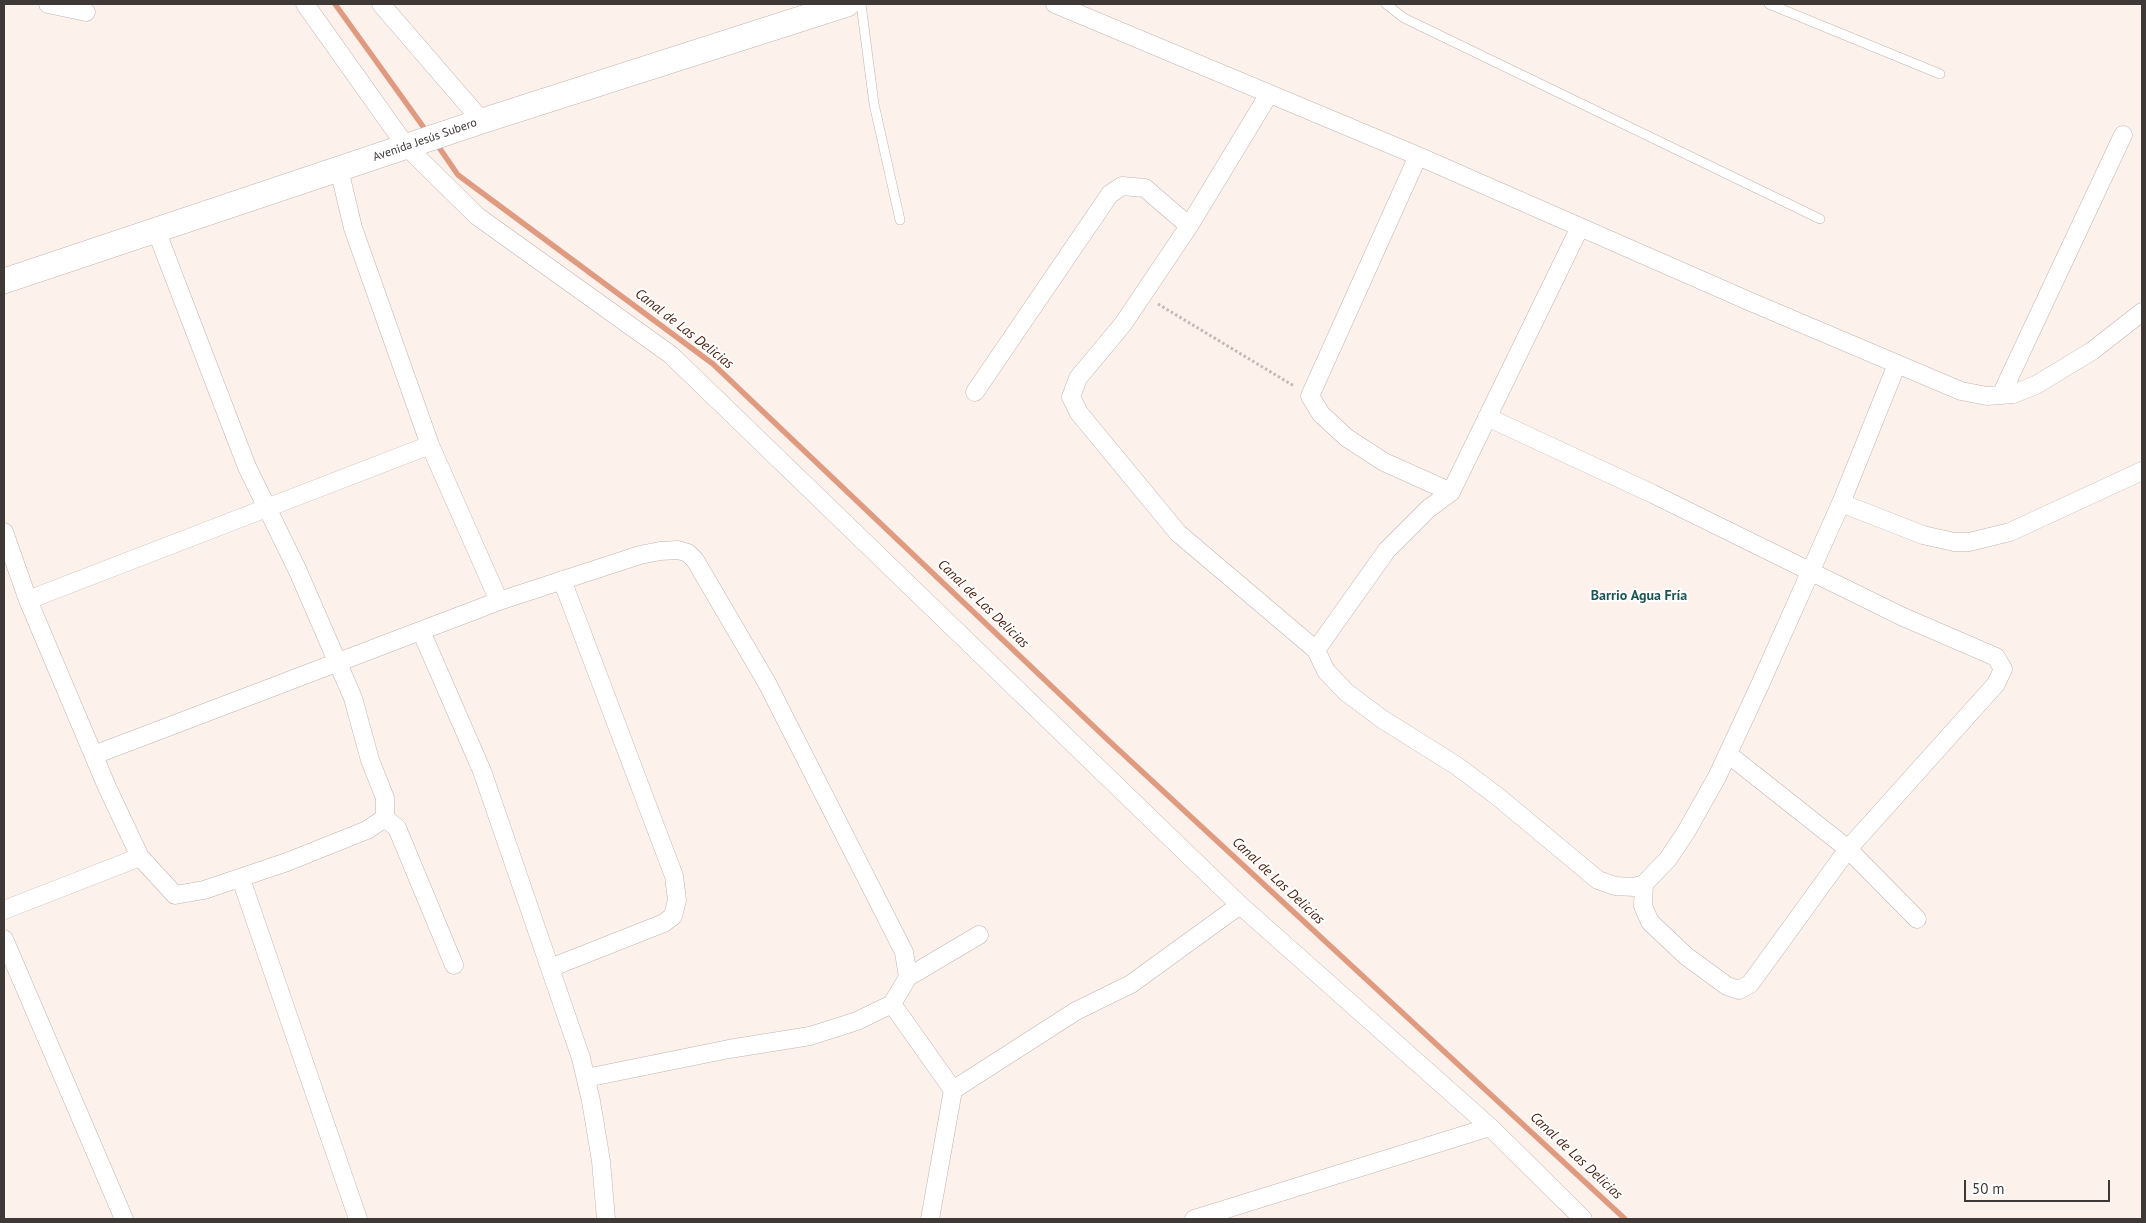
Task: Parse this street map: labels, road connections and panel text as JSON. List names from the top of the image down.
{
  "streets": {
    "main road": ["Avenida Jesús Subero"]
  },
  "districts": ["Barrio Agua Fría"],
  "water": ["Canal de Las Delicias"],
  "scale_bar": "50 m"
}
